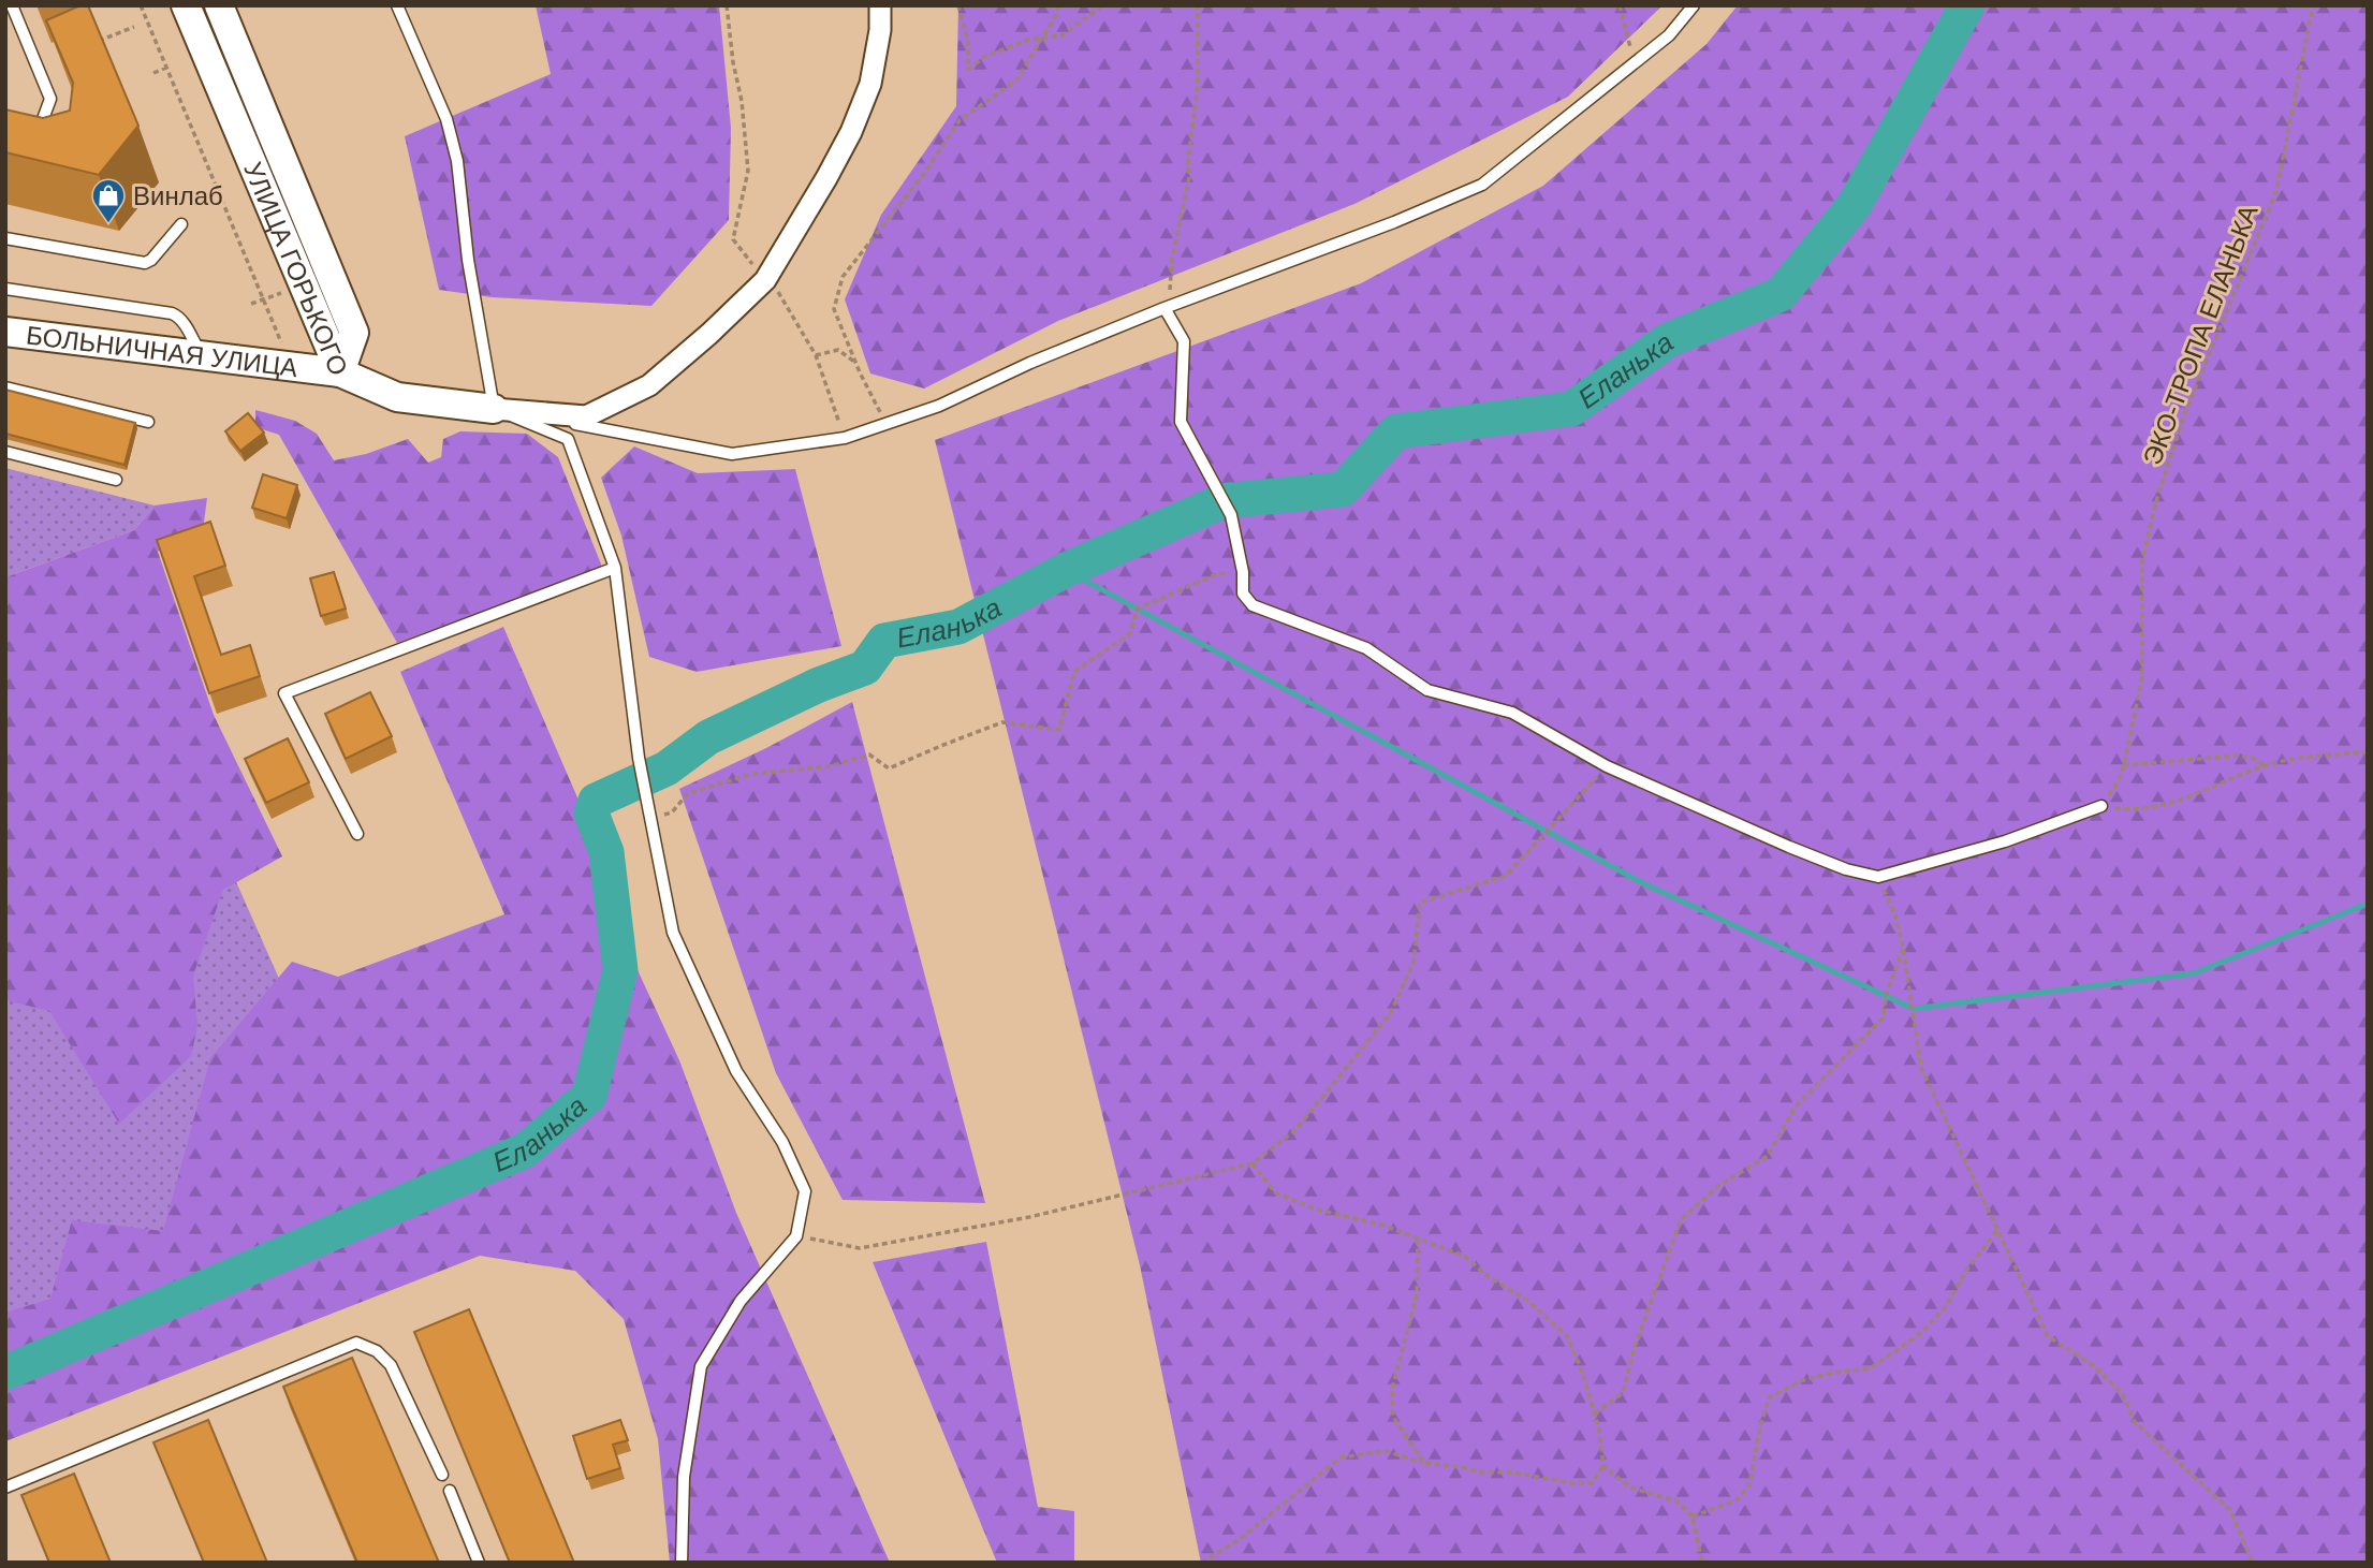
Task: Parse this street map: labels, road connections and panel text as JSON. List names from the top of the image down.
{
  "streets": {
    "main road": ["УЛИЦА ГОРЬКОГО", "БОЛЬНИЧНАЯ УЛИЦА"],
    "path": ["ЭКО-ТРОПА ЕЛАНЬКА"]
  },
  "crossings": [
    ["УЛИЦА ГОРЬКОГО", "БОЛЬНИЧНАЯ УЛИЦА"]
  ],
  "water": ["Еланька"],
  "places": {
    "shop": ["Винлаб"]
  }
}
